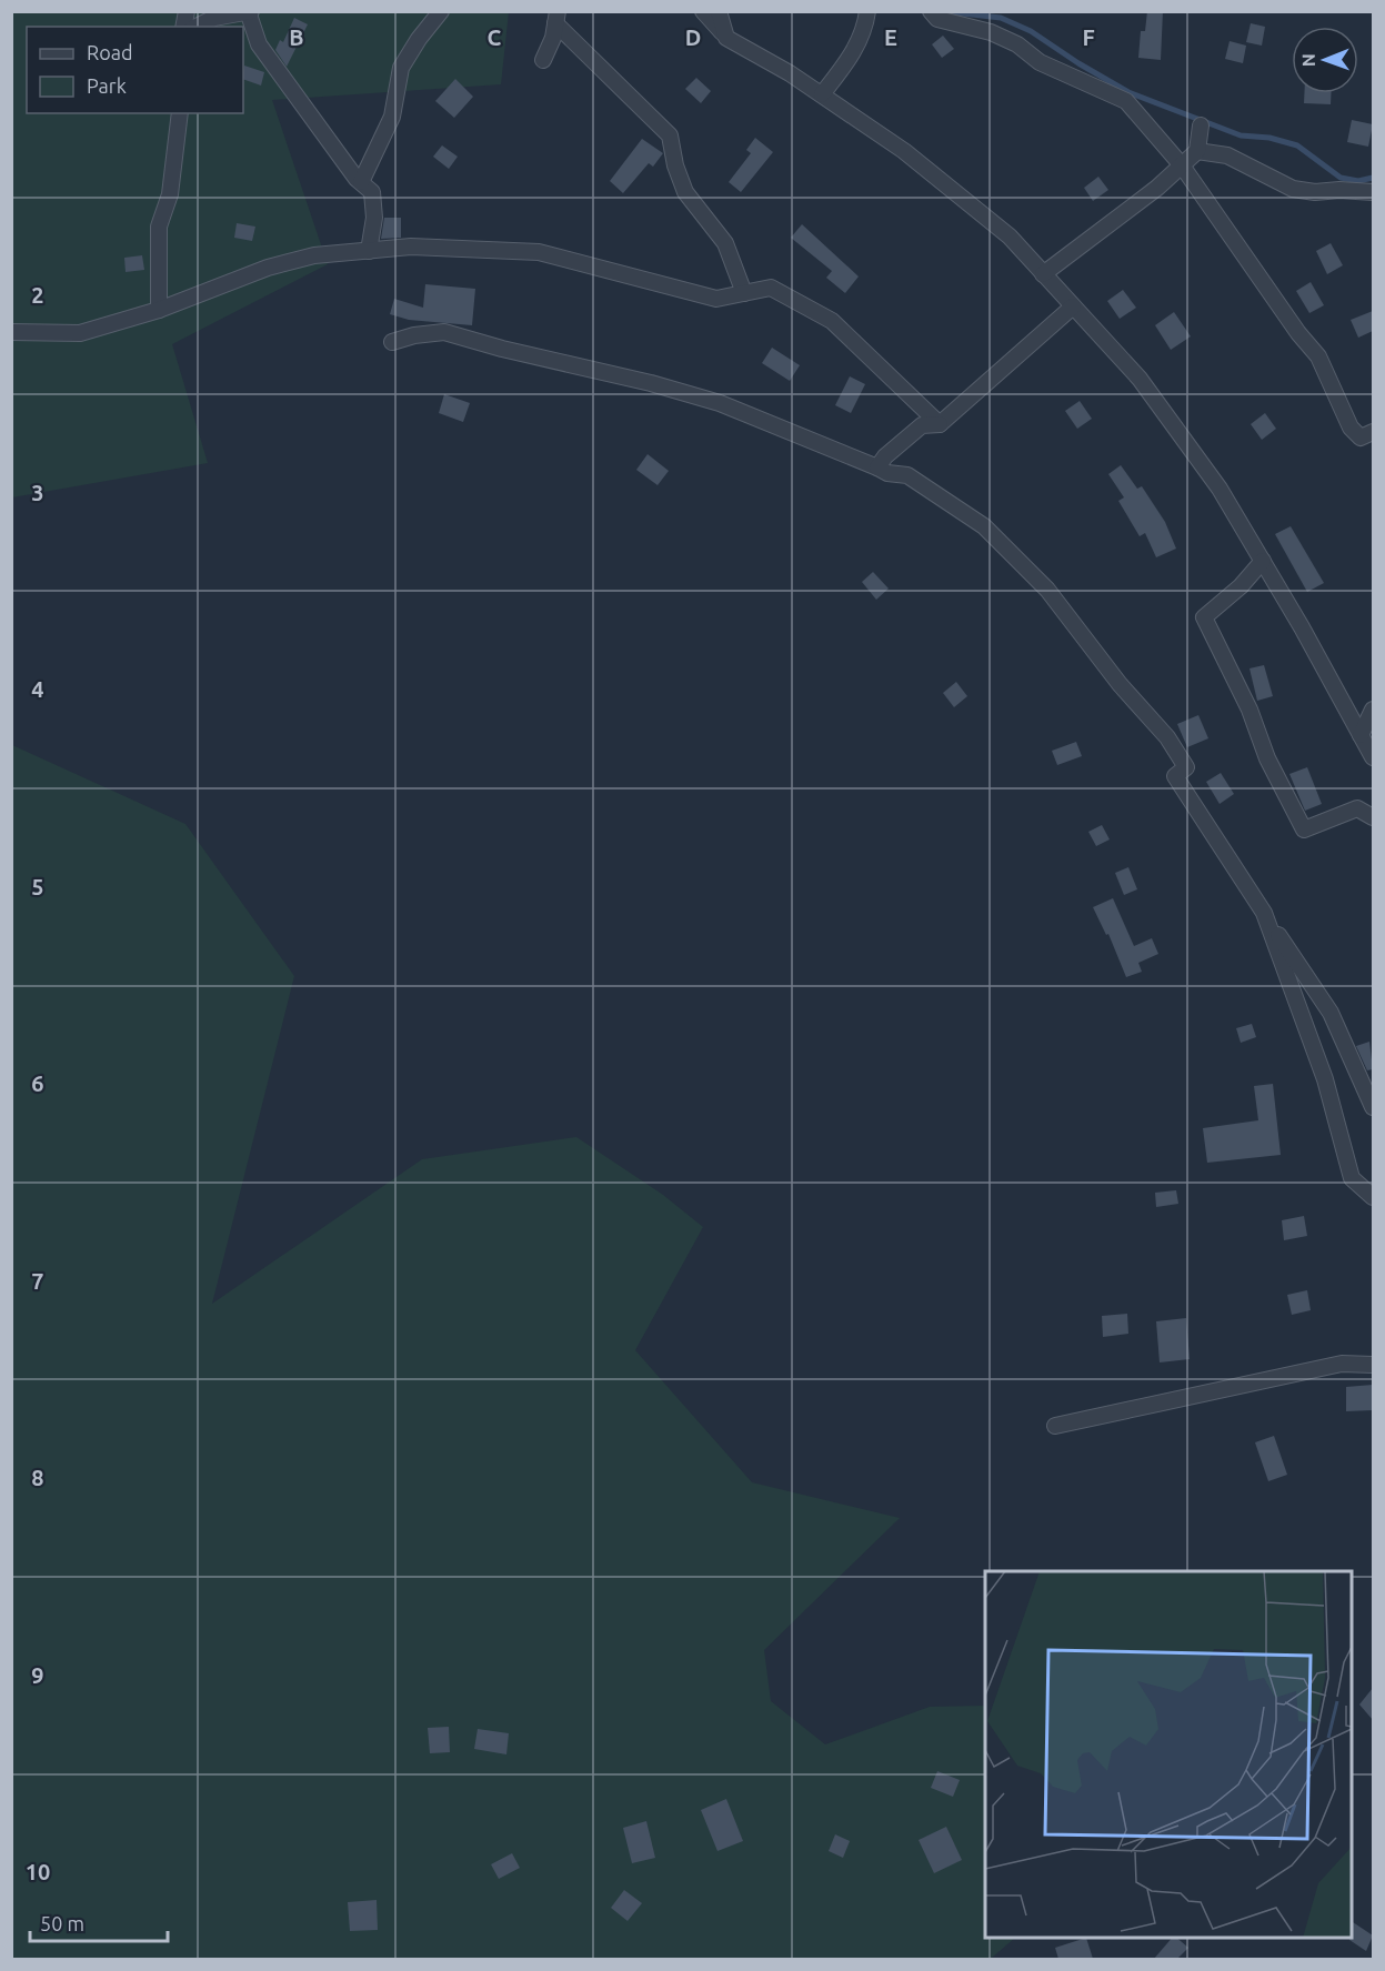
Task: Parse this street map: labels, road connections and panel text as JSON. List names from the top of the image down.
{
  "legend": ["Road", "Park"],
  "scale_bar": "50 m",
  "north": "left",
  "grid": {
    "columns": [
      "B",
      "C",
      "D",
      "E",
      "F"
    ],
    "rows": [
      "2",
      "3",
      "4",
      "5",
      "6",
      "7",
      "8",
      "9",
      "10"
    ]
  }
}
